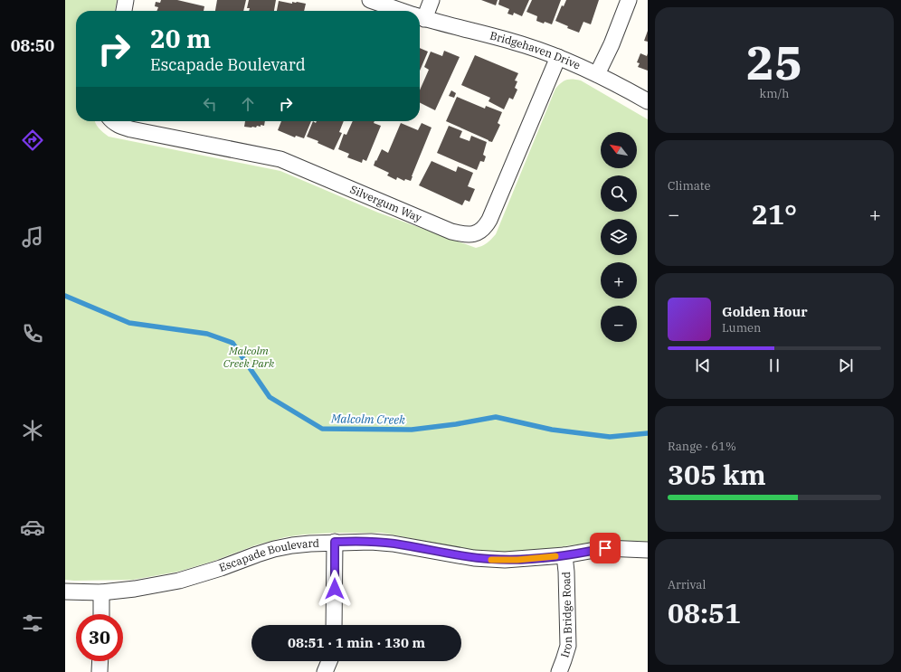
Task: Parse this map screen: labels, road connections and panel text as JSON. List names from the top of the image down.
{
  "streets": {
    "street": [
      "Bridgehaven Drive",
      "Silvergum Way",
      "Escapade Boulevard",
      "Iron Bridge Road"
    ]
  },
  "crossings": [
    ["Bridgehaven Drive", "Silvergum Way"],
    ["Escapade Boulevard", "Iron Bridge Road"]
  ],
  "water": ["Malcolm Creek"],
  "parks": ["Malcolm Creek Park"],
  "north": "top left",
  "page": {
    "tabs": "08:50",
    "tile": [
      ["25", "km/h"],
      "Climate",
      ["Range · 61%", "305 km"],
      ["Arrival", "08:51"]
    ],
    "turn": ["20 m", "Escapade Boulevard"],
    "map_buttons": ["+", "−"],
    "heat": ["−", "21°", "+"],
    "song": ["Golden Hour", "Lumen"],
    "limit": "30",
    "trip": "08:51 · 1 min · 130 m"
  }
}
